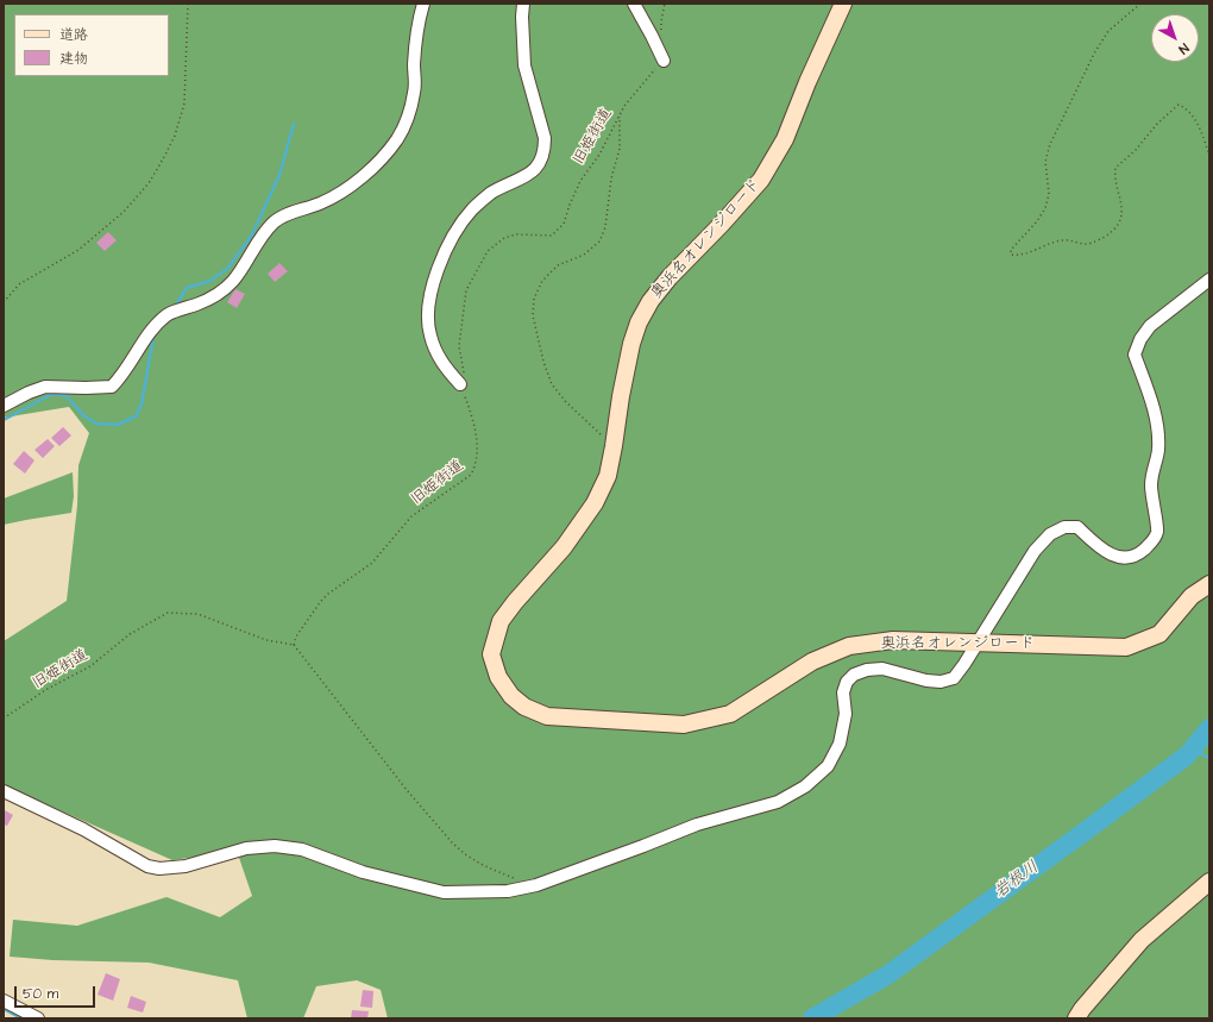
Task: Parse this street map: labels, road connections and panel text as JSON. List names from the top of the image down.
{
  "streets": {
    "street": ["奥浜名オレンジロード"],
    "path": ["旧姫街道"]
  },
  "water": ["岩根川"],
  "legend": ["道路", "建物"],
  "scale_bar": "50 m",
  "north": "bottom right"
}
